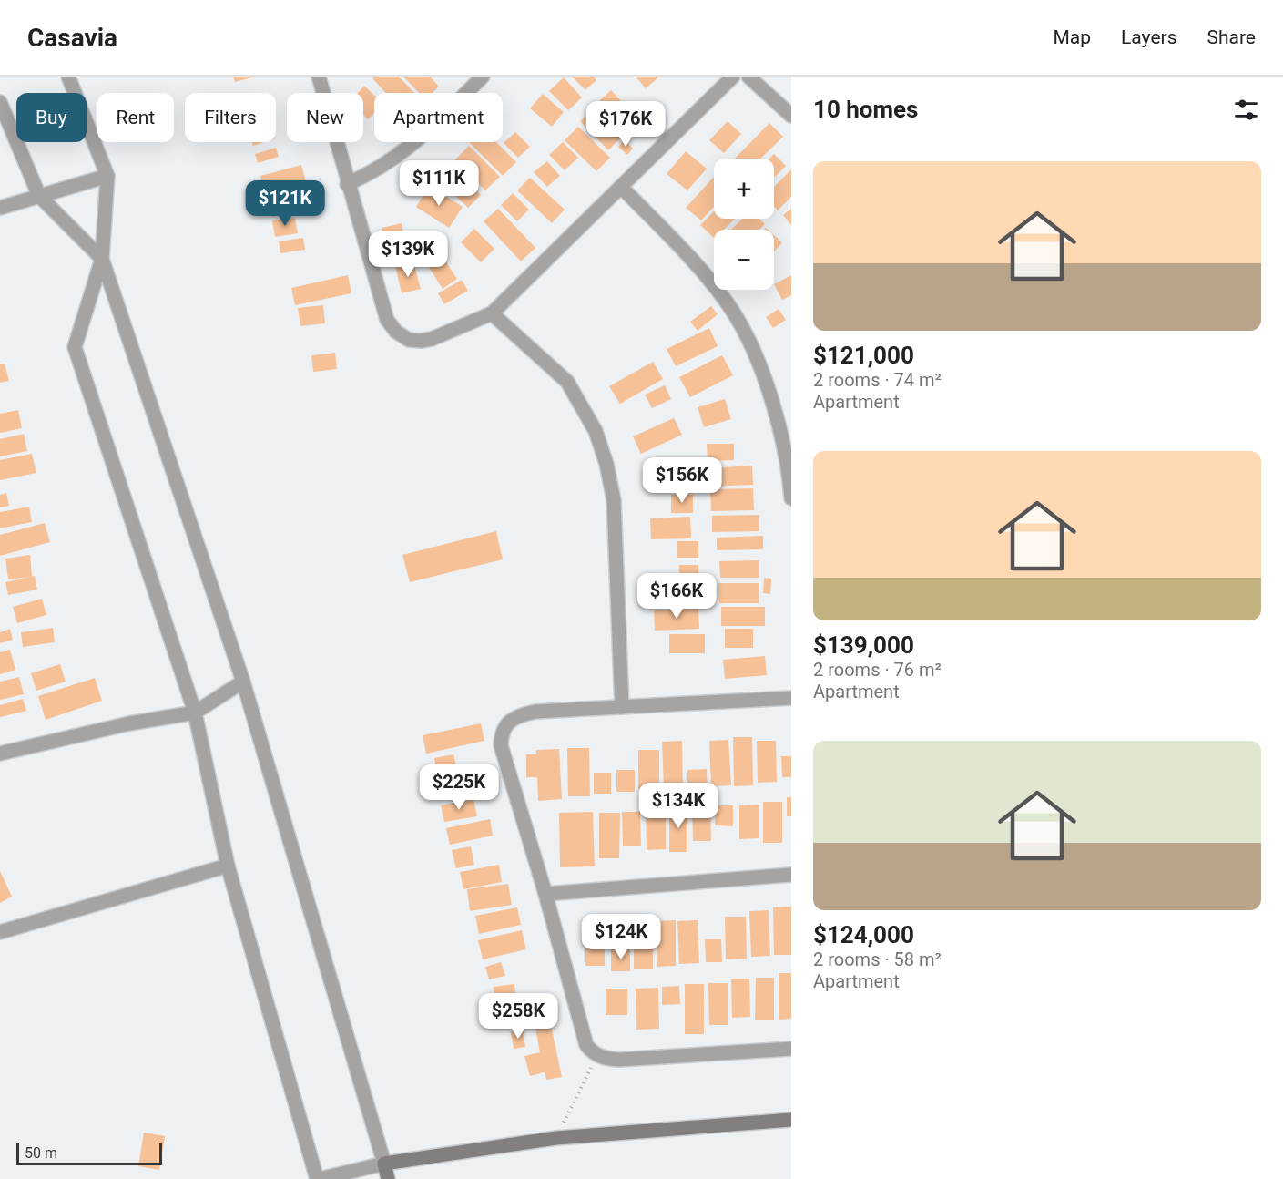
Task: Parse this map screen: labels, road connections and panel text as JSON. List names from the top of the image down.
{
  "scale_bar": "50 m",
  "page": {
    "header": "Casavia",
    "nav": ["Map", "Layers", "Share"],
    "heading": "10 homes",
    "chip": [
      "Buy",
      "Rent",
      "Filters",
      "New",
      "Apartment"
    ],
    "price": [
      "$176K",
      "$111K",
      "$121K",
      "$139K",
      "$156K",
      "$166K",
      "$225K",
      "$134K",
      "$124K",
      "$258K"
    ],
    "list": [
      {
        "name": "$121,000",
        "note": "2 rooms · 74 m² · Apartment"
      },
      {
        "name": "$139,000",
        "note": "2 rooms · 76 m² · Apartment"
      },
      {
        "name": "$124,000",
        "note": "2 rooms · 58 m² · Apartment"
      }
    ],
    "map_buttons": ["+", "−"],
    "scale": "50 m"
  }
}
